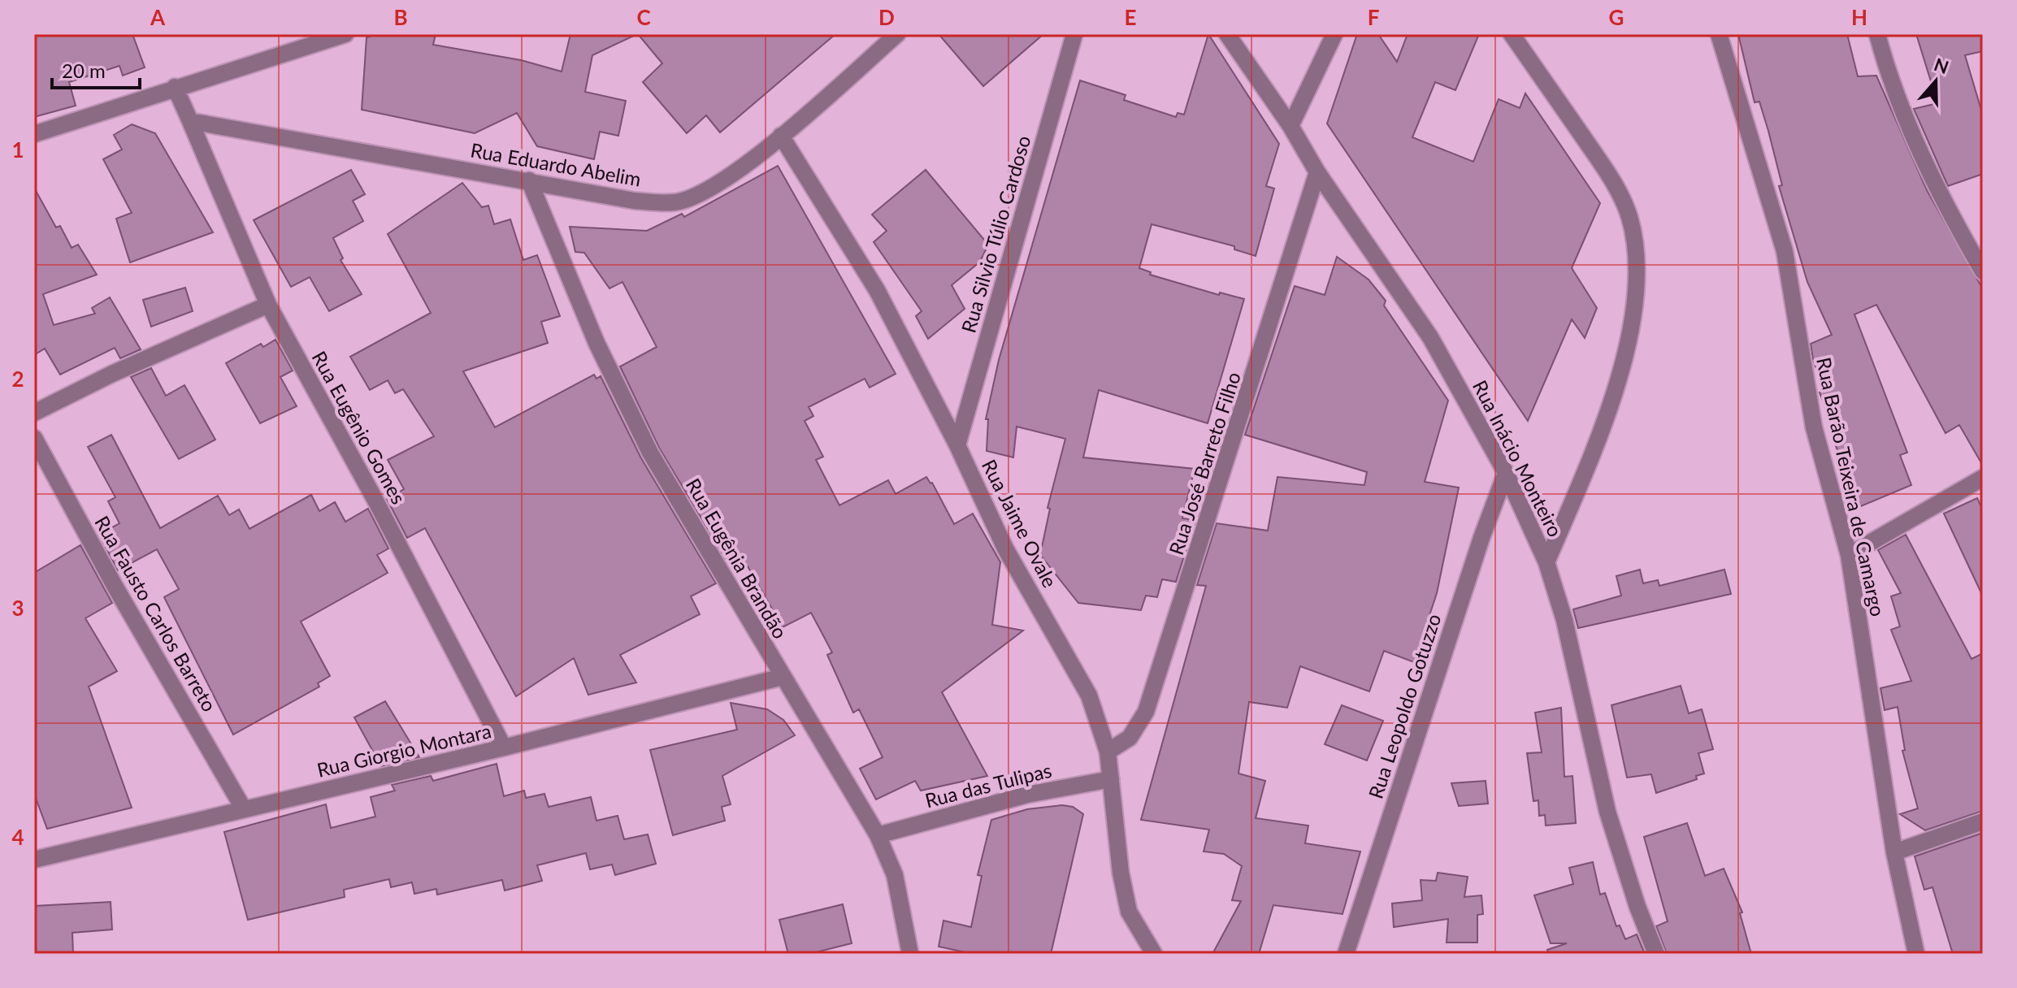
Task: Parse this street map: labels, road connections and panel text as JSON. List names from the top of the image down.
{
  "streets": {
    "street": [
      "Rua Eduardo Abelim",
      "Rua Silvio Túlio Cardoso",
      "Rua Eugênio Gomes",
      "Rua Inácio Monteiro",
      "Rua José Barreto Filho",
      "Rua Barão Teixeira de Camargo",
      "Rua Jaime Ovale",
      "Rua Eugênia Brandão",
      "Rua Fausto Carlos Barreto",
      "Rua Leopoldo Gotuzzo",
      "Rua Giorgio Montara",
      "Rua das Tulipas"
    ]
  },
  "crossings": [
    ["Rua Eduardo Abelim", "Rua Eugênio Gomes"],
    ["Rua Eduardo Abelim", "Rua Jaime Ovale"],
    ["Rua Eduardo Abelim", "Rua Eugênia Brandão"],
    ["Rua Silvio Túlio Cardoso", "Rua Jaime Ovale"],
    ["Rua Eugênio Gomes", "Rua Giorgio Montara"],
    ["Rua Inácio Monteiro", "Rua José Barreto Filho"],
    ["Rua Inácio Monteiro", "Rua Leopoldo Gotuzzo"],
    ["Rua José Barreto Filho", "Rua Jaime Ovale"],
    ["Rua Jaime Ovale", "Rua das Tulipas"],
    ["Rua Eugênia Brandão", "Rua Giorgio Montara"],
    ["Rua Eugênia Brandão", "Rua das Tulipas"],
    ["Rua Fausto Carlos Barreto", "Rua Giorgio Montara"]
  ],
  "scale_bar": "20 m",
  "north": "top",
  "grid": {
    "columns": [
      "A",
      "B",
      "C",
      "D",
      "E",
      "F",
      "G",
      "H"
    ],
    "rows": [
      "1",
      "2",
      "3",
      "4"
    ]
  }
}
